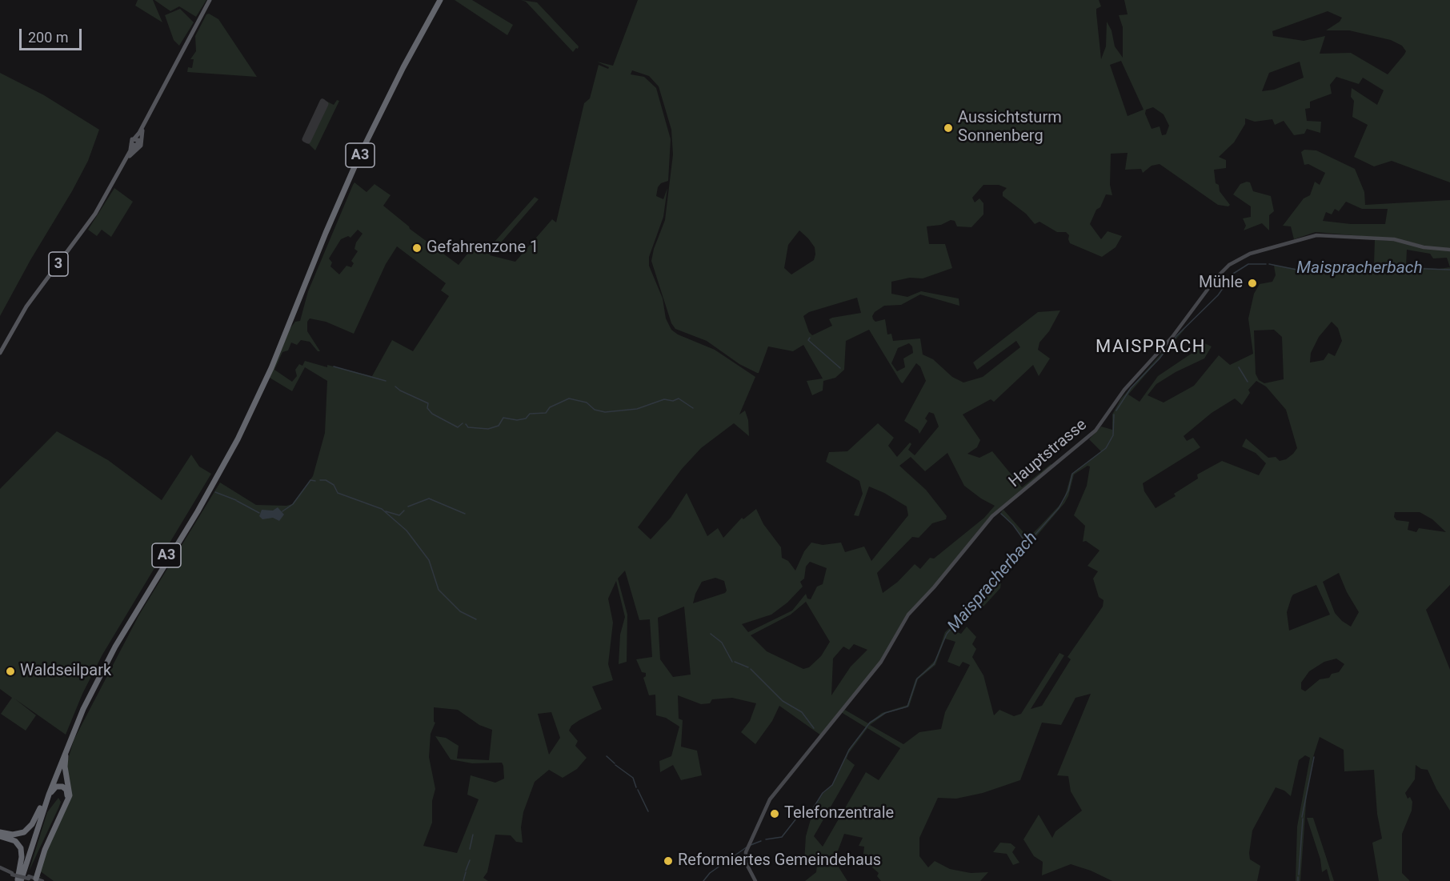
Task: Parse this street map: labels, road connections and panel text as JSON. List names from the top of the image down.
{
  "streets": {
    "highway": ["A3"],
    "main road": ["3", "Hauptstrasse"]
  },
  "districts": ["MAISPRACH"],
  "water": ["Maispracherbach"],
  "places": [
    "Aussichtsturm Sonnenberg",
    "Gefahrenzone 1",
    "Mühle",
    "Waldseilpark",
    "Telefonzentrale",
    "Reformiertes Gemeindehaus"
  ],
  "scale_bar": "200 m"
}
